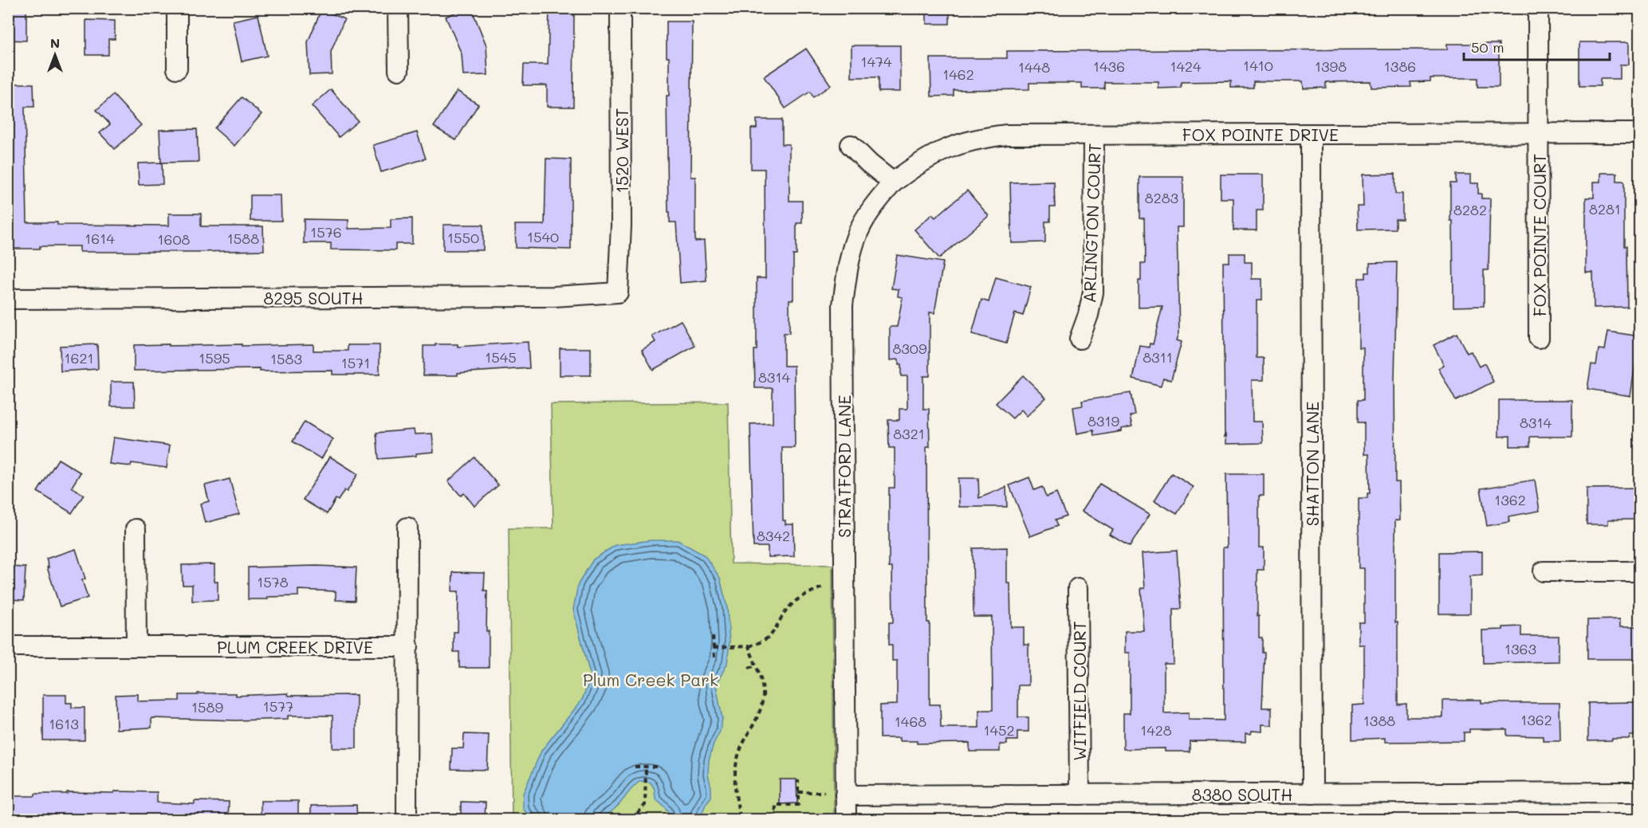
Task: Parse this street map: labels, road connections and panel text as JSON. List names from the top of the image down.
{
  "streets": {
    "street": [
      "FOX POINTE DRIVE",
      "1520 WEST",
      "ARLINGTON COURT",
      "FOX POINTE COURT",
      "8295 SOUTH",
      "SHATTON LANE",
      "STRATFORD LANE",
      "PLUM CREEK DRIVE",
      "WITFIELD COURT",
      "8380 SOUTH"
    ]
  },
  "crossings": [
    ["FOX POINTE DRIVE", "ARLINGTON COURT"],
    ["FOX POINTE DRIVE", "FOX POINTE COURT"],
    ["FOX POINTE DRIVE", "SHATTON LANE"],
    ["FOX POINTE DRIVE", "STRATFORD LANE"],
    ["1520 WEST", "8295 SOUTH"],
    ["SHATTON LANE", "8380 SOUTH"],
    ["STRATFORD LANE", "8380 SOUTH"],
    ["WITFIELD COURT", "8380 SOUTH"]
  ],
  "parks": ["Plum Creek Park"],
  "house_numbers": [
    "1474",
    "1410",
    "1436",
    "1424",
    "1398",
    "1386",
    "1448",
    "1462",
    "8283",
    "8281",
    "8282",
    "1576",
    "1540",
    "1550",
    "1614",
    "1588",
    "1608",
    "8309",
    "1545",
    "8311",
    "1621",
    "1595",
    "1583",
    "1571",
    "8314",
    "8319",
    "8314",
    "8321",
    "1362",
    "8342",
    "1578",
    "1363",
    "1577",
    "1589",
    "1362",
    "1388",
    "1468",
    "1613",
    "1452",
    "1428"
  ],
  "scale_bar": "50 m",
  "north": "top"
}
